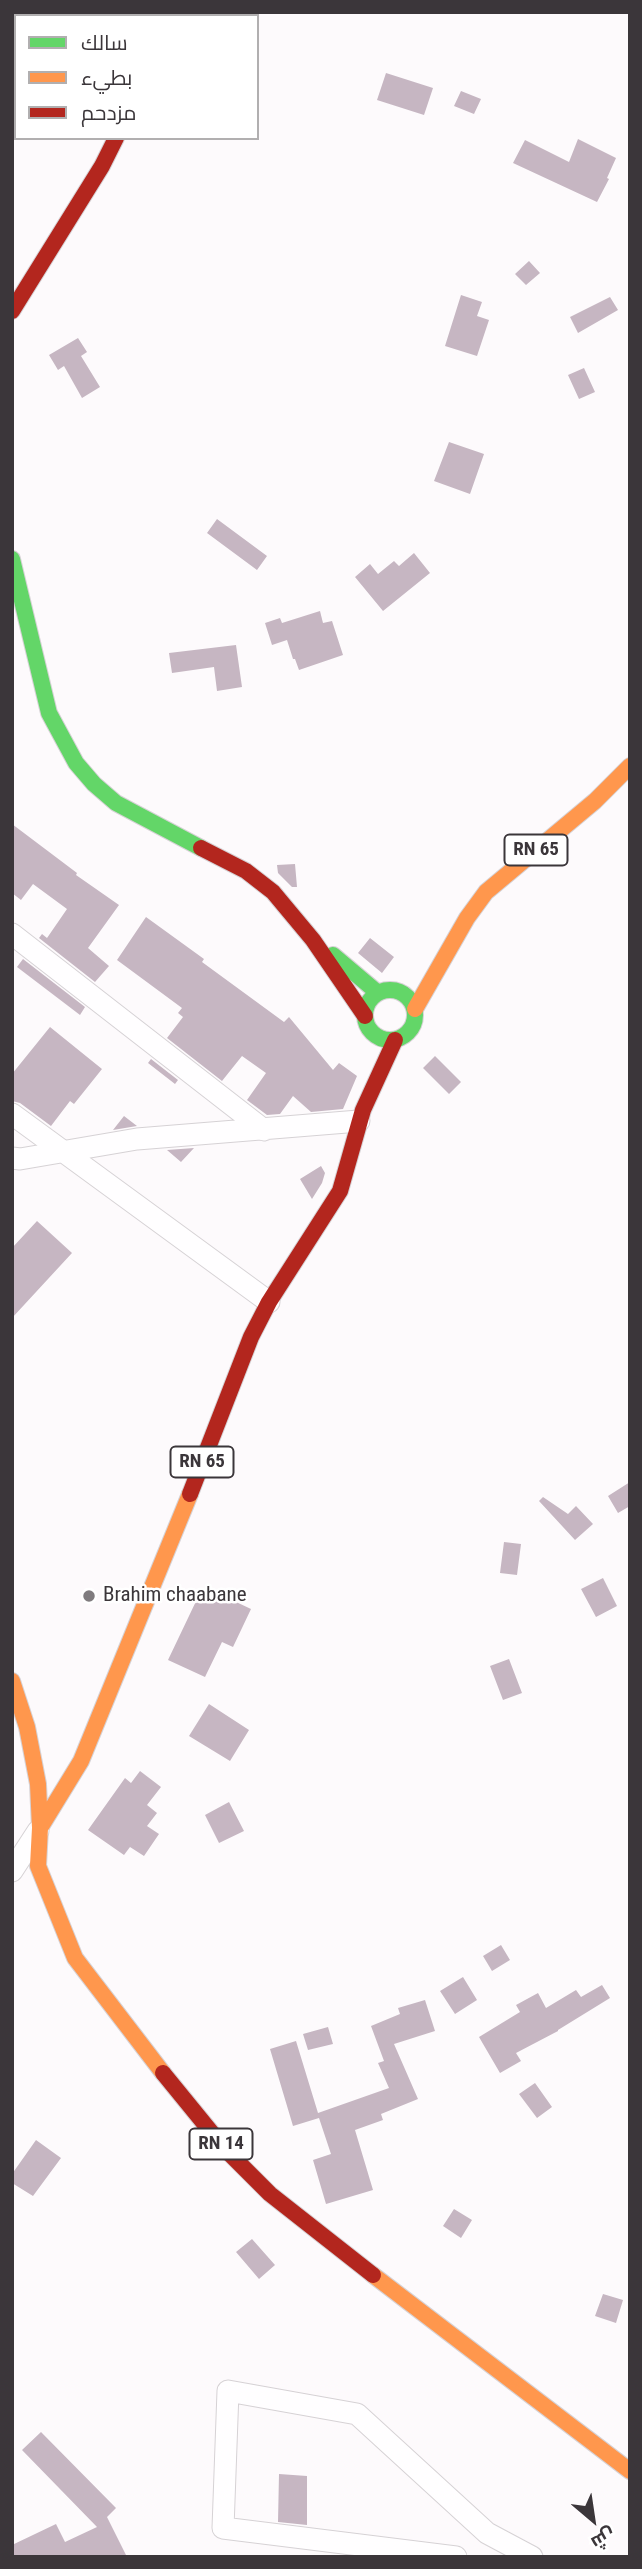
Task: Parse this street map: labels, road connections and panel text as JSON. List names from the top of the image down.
{
  "streets": {
    "main road": ["RN 65", "RN 14"]
  },
  "crossings": [
    ["RN 65", "RN 14"]
  ],
  "places": ["Brahim chaabane"],
  "legend": ["سالك", "بطيء", "مزدحم"],
  "north": "bottom right"
}
